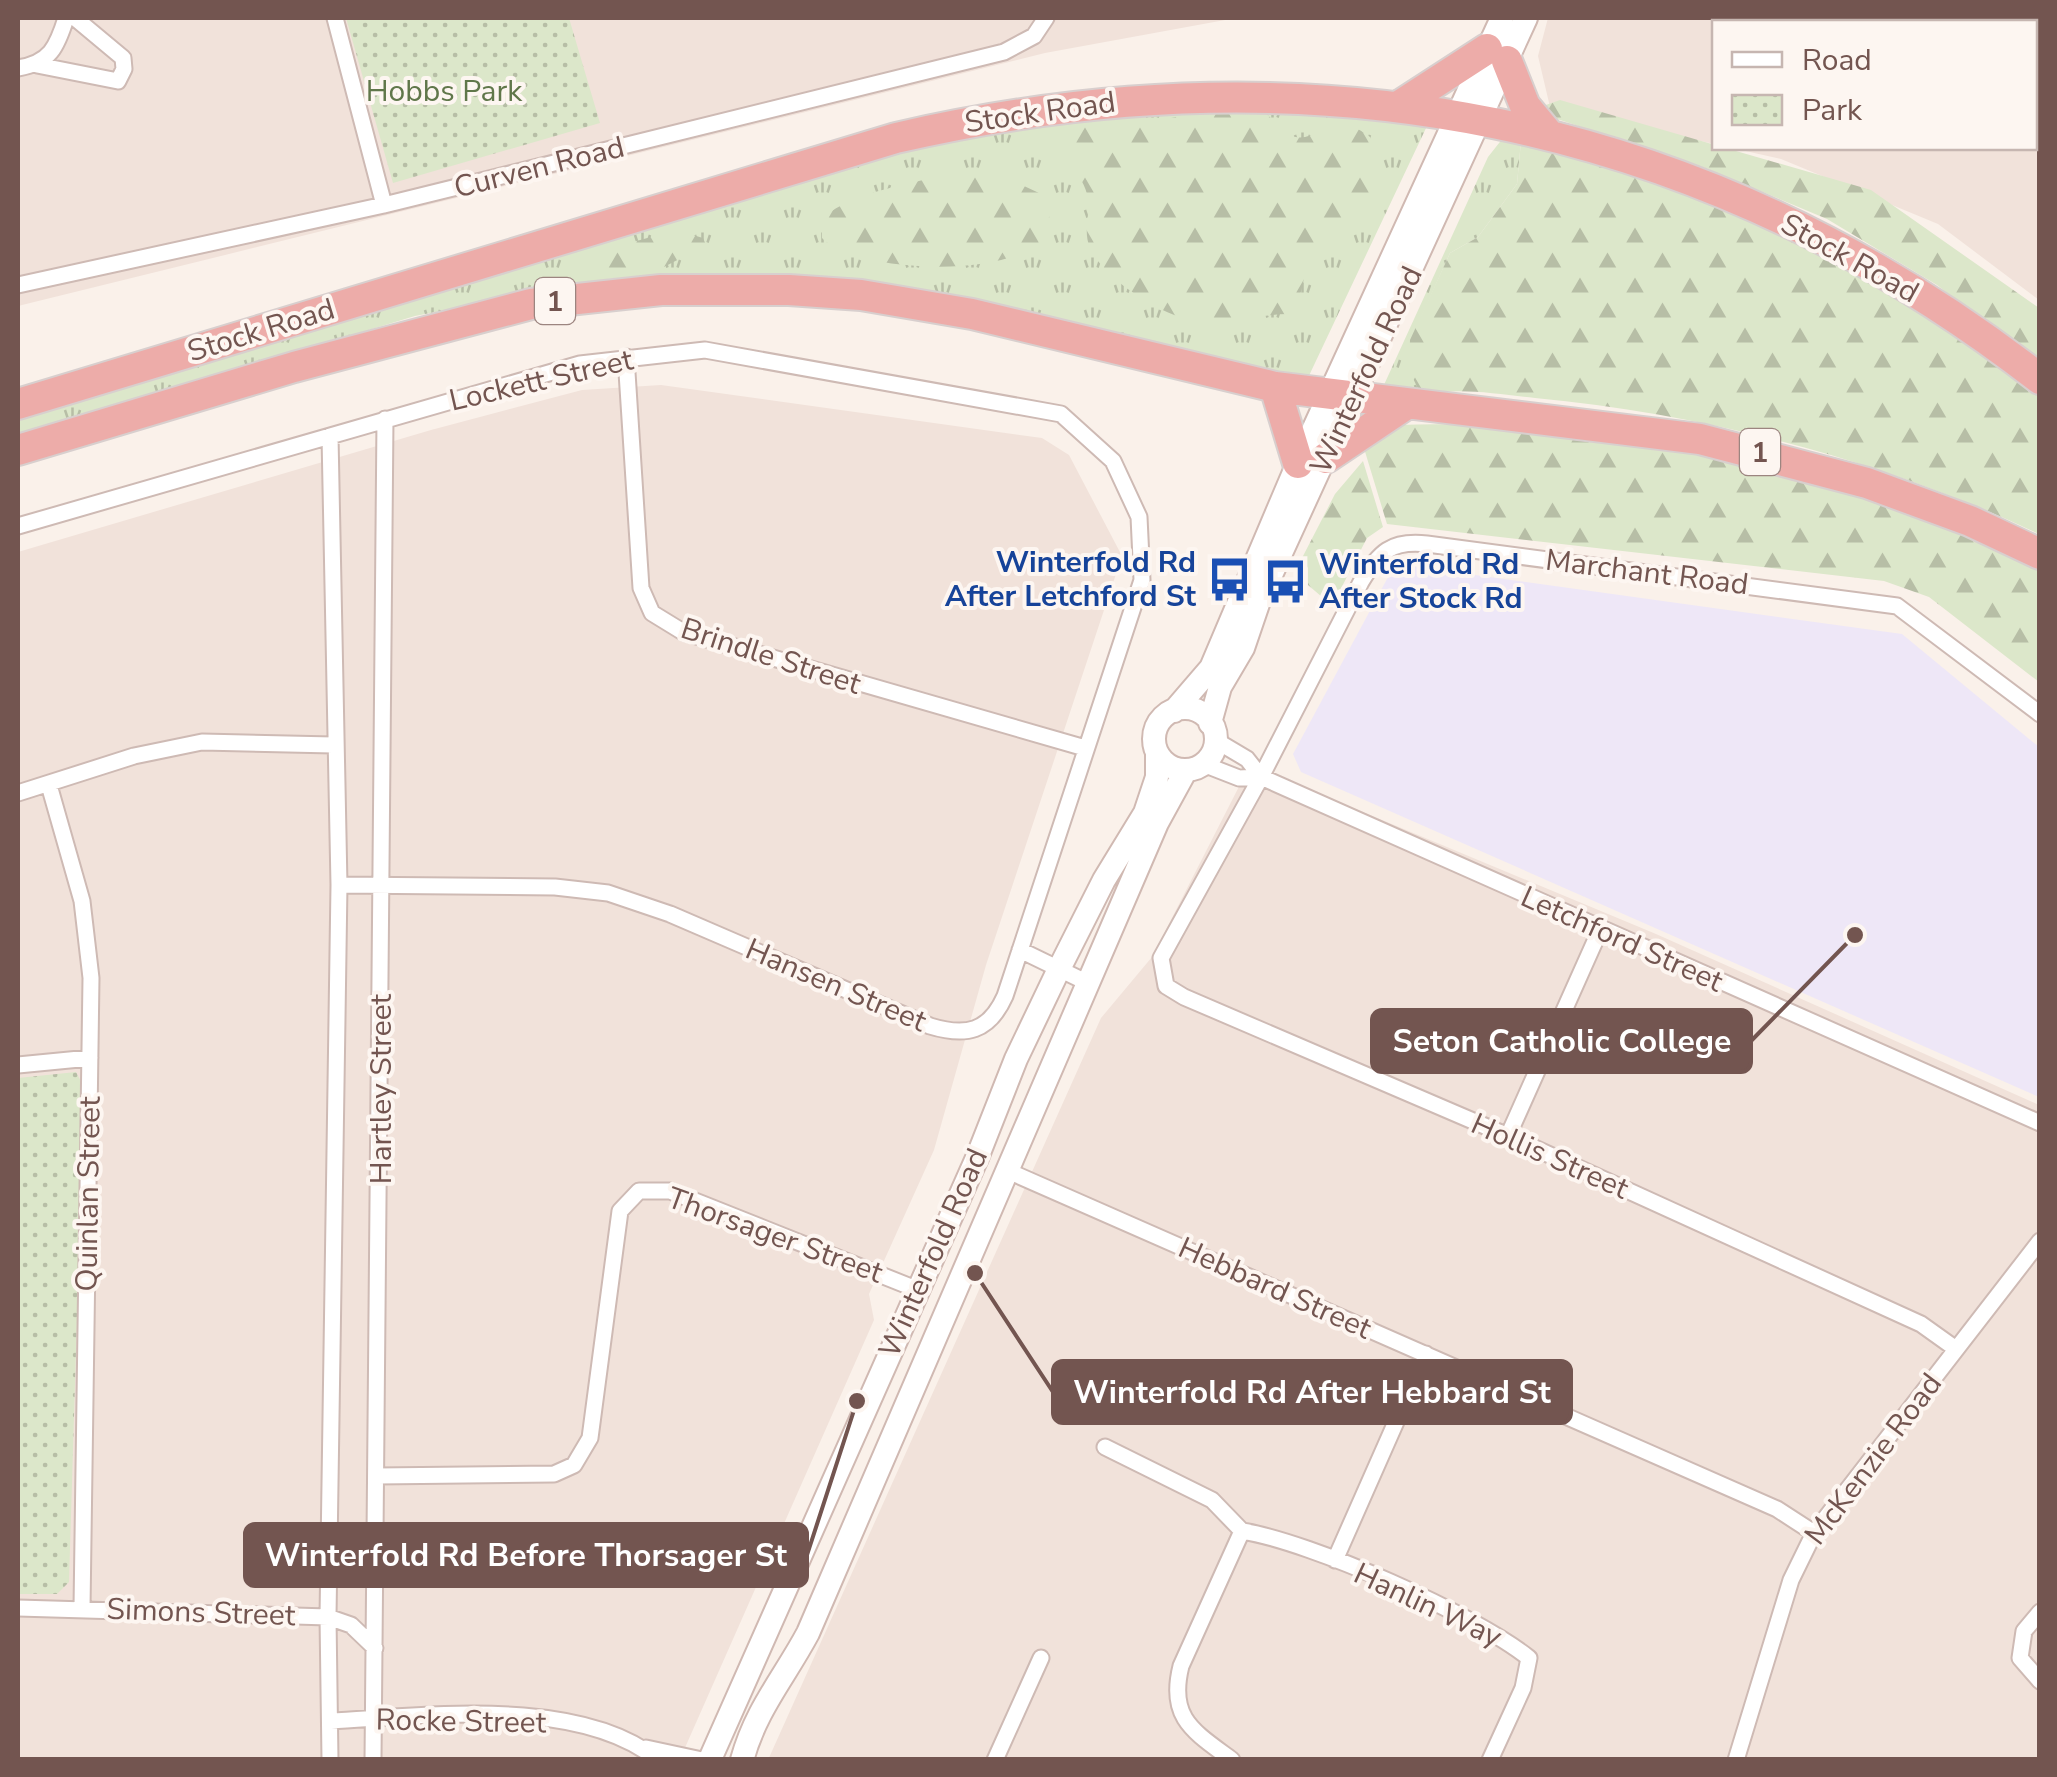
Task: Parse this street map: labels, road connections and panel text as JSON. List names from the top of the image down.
{
  "streets": {
    "highway": ["Stock Road", "1"],
    "main road": ["Winterfold Road"],
    "street": [
      "Curven Road",
      "Lockett Street",
      "Marchant Road",
      "Brindle Street",
      "Letchford Street",
      "Hansen Street",
      "Hartley Street",
      "Hollis Street",
      "Quinlan Street",
      "Thorsager Street",
      "Hebbard Street",
      "McKenzie Road",
      "Hanlin Way",
      "Simons Street",
      "Rocke Street"
    ]
  },
  "crossings": [
    ["Stock Road", "Winterfold Road"],
    ["Winterfold Road", "Letchford Street"],
    ["Winterfold Road", "Thorsager Street"],
    ["Winterfold Road", "Hebbard Street"],
    ["Winterfold Road", "Rocke Street"],
    ["Lockett Street", "Brindle Street"],
    ["Lockett Street", "Hansen Street"],
    ["Lockett Street", "Hartley Street"],
    ["Marchant Road", "Letchford Street"],
    ["Marchant Road", "Hollis Street"],
    ["Brindle Street", "Hansen Street"],
    ["Hansen Street", "Hartley Street"],
    ["Hartley Street", "Thorsager Street"],
    ["Hartley Street", "Simons Street"],
    ["Hartley Street", "Rocke Street"],
    ["Hollis Street", "McKenzie Road"],
    ["Quinlan Street", "Simons Street"],
    ["Hebbard Street", "McKenzie Road"],
    ["Hebbard Street", "Hanlin Way"]
  ],
  "parks": ["Hobbs Park"],
  "places": {
    "bus stop": ["Winterfold Rd After Letchford St", "Winterfold Rd After Stock Rd"],
    "other": ["Seton Catholic College", "Winterfold Rd After Hebbard St", "Winterfold Rd Before Thorsager St"]
  },
  "legend": ["Road", "Park"]
}
